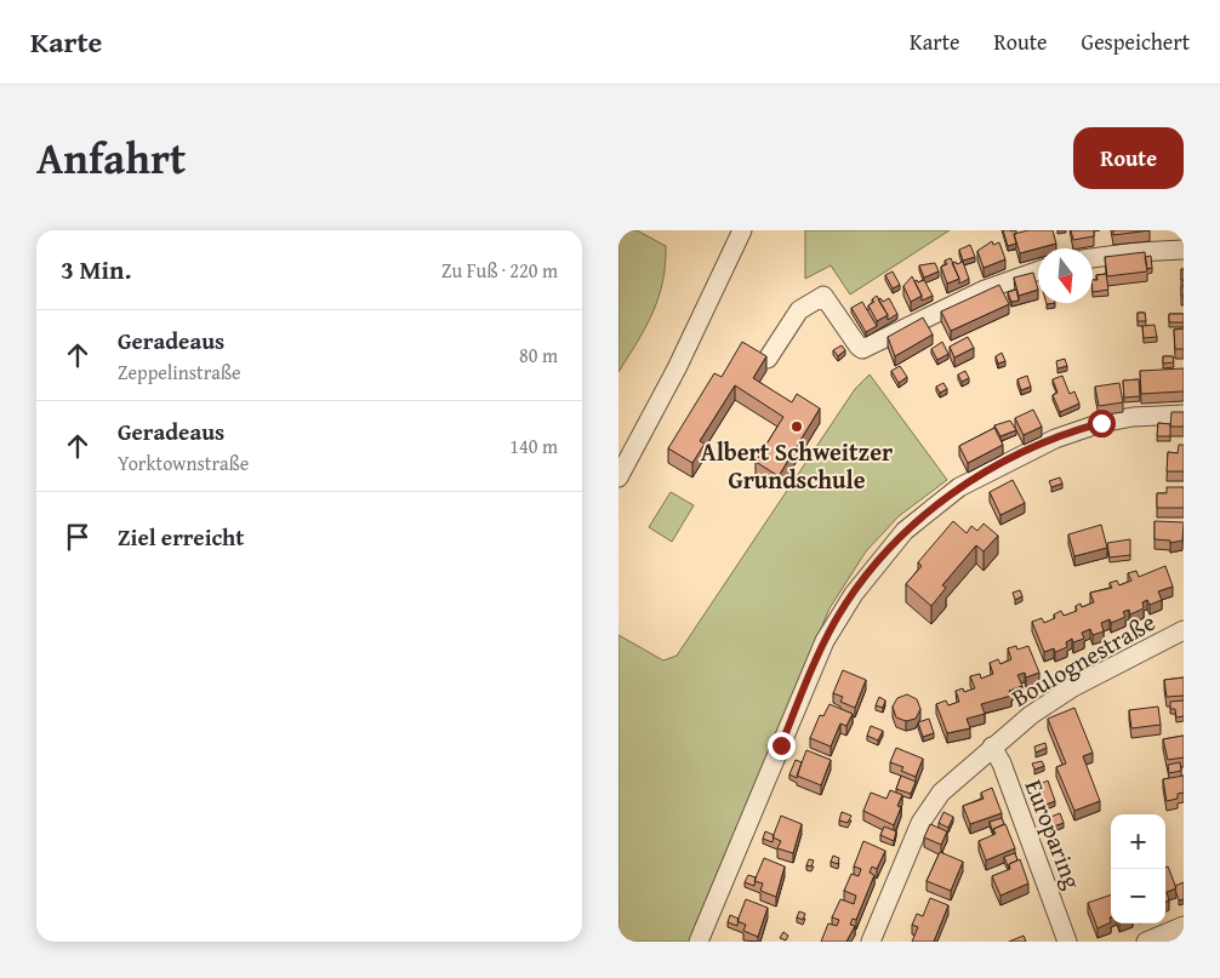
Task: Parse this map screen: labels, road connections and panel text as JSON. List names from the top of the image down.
{
  "streets": {
    "street": ["Boulognestraße", "Europaring"]
  },
  "crossings": [
    ["Boulognestraße", "Europaring"]
  ],
  "places": ["Albert Schweitzer Grundschule"],
  "north": "bottom",
  "page": {
    "header": "Karte",
    "nav": ["Karte", "Route", "Gespeichert"],
    "title": "Anfahrt",
    "buttons": "Route",
    "heading": ["3 Min.", "Zu Fuß · 220 m"],
    "list": [
      ["Geradeaus", "Zeppelinstraße", "80 m"],
      ["Geradeaus", "Yorktownstraße", "140 m"],
      "Ziel erreicht"
    ],
    "map_buttons": ["+", "−"]
  }
}
